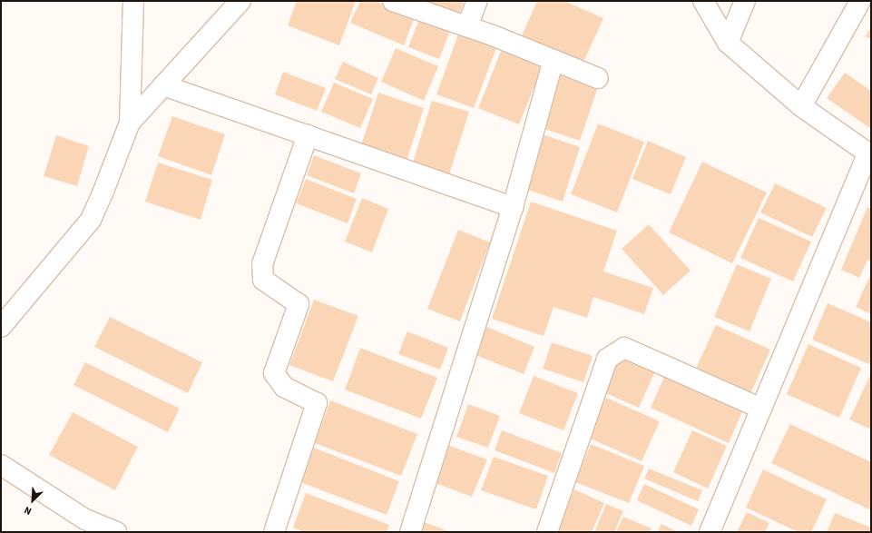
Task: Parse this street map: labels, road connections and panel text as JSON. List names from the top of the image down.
{
  "north": "bottom left"
}
